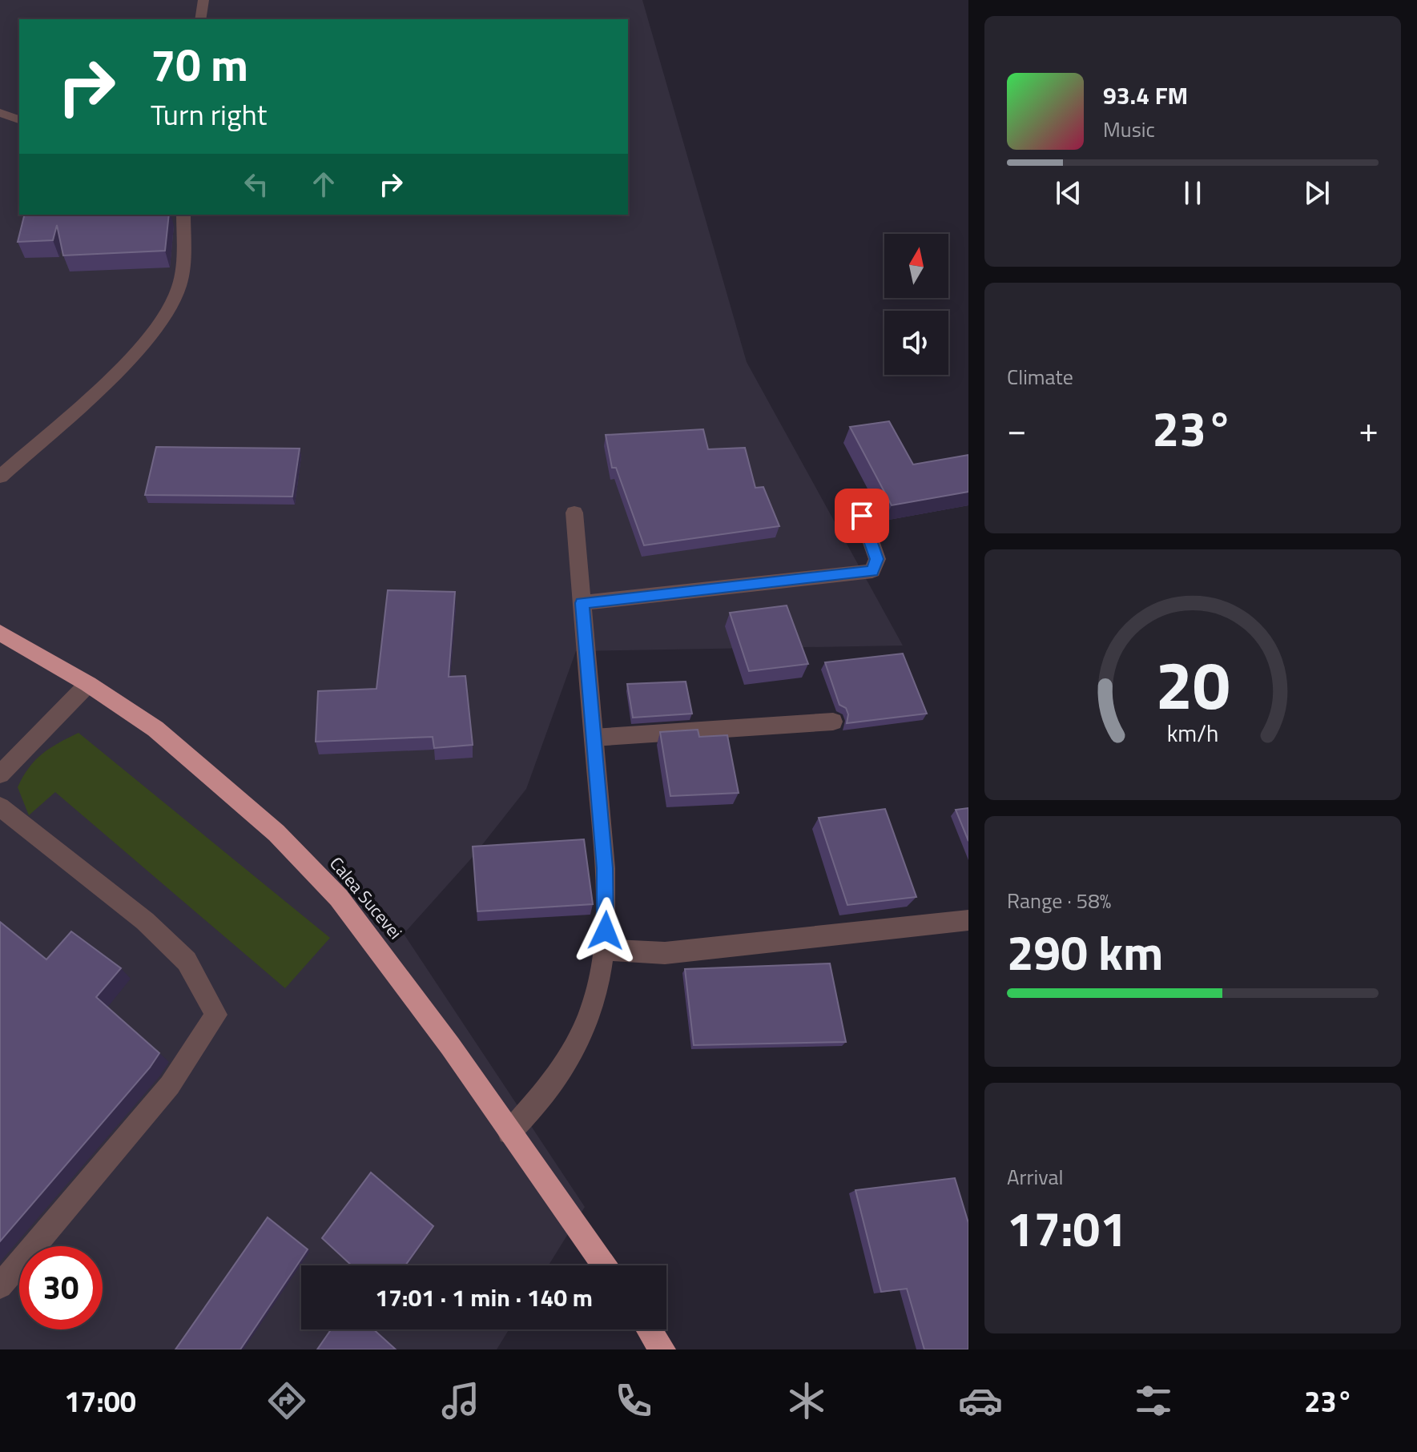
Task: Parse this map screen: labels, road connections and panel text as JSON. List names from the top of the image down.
{
  "streets": {
    "highway": ["Calea Sucevei"]
  },
  "north": "top",
  "page": {
    "turn": ["70 m", "Turn right"],
    "song": ["93.4 FM", "Music"],
    "tile": [
      "Climate",
      ["Range · 58%", "290 km"],
      ["Arrival", "17:01"]
    ],
    "heat": ["−", "23°", "+"],
    "limit": "30",
    "trip": "17:01 · 1 min · 140 m",
    "tabs": ["17:00", "23°"],
    "gauge": ["20", "km/h"]
  }
}
